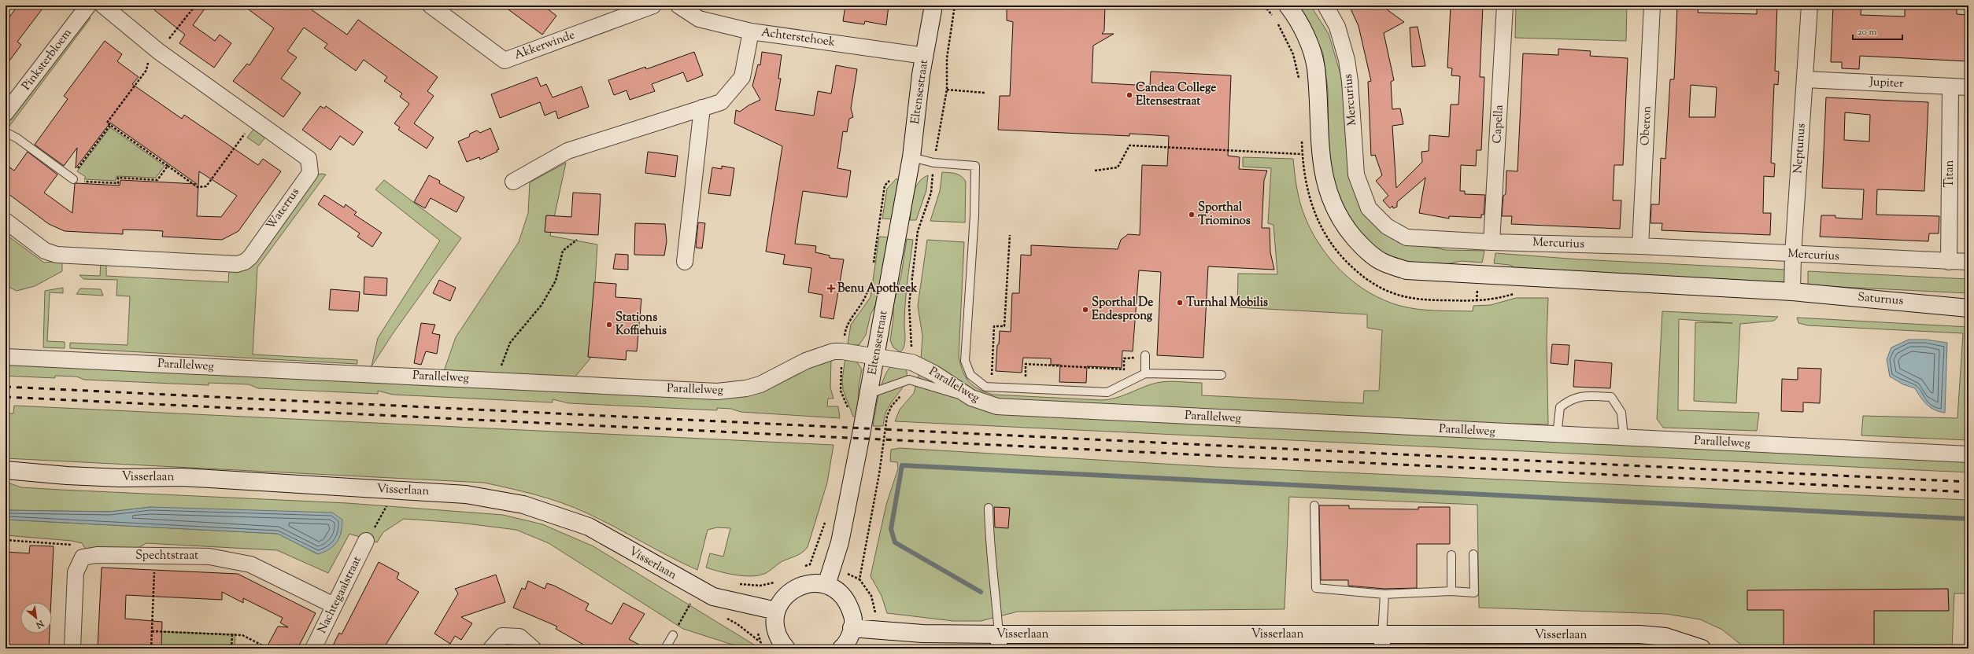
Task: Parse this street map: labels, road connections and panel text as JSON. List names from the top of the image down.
{
  "streets": {
    "street": [
      "Achterstehoek",
      "Akkerwinde",
      "Pinksterbloem",
      "Jupiter",
      "Eltensestraat",
      "Mercurius",
      "Capella",
      "Oberon",
      "Neptunus",
      "Titan",
      "Waterrus",
      "Saturnus",
      "Parallelweg",
      "Visserlaan",
      "Spechtstraat",
      "Nachtegaalstraat"
    ]
  },
  "crossings": [
    ["Achterstehoek", "Eltensestraat"],
    ["Jupiter", "Neptunus"],
    ["Jupiter", "Titan"],
    ["Eltensestraat", "Parallelweg"],
    ["Mercurius", "Capella"],
    ["Mercurius", "Oberon"],
    ["Mercurius", "Neptunus"],
    ["Mercurius", "Titan"],
    ["Neptunus", "Saturnus"],
    ["Spechtstraat", "Nachtegaalstraat"]
  ],
  "places": {
    "other": [
      "Candea College Eltensestraat",
      "Sporthal Triominos",
      "Turnhal Mobilis",
      "Sporthal De Endesprong",
      "Stations Koffiehuis"
    ],
    "health": ["Benu Apotheek"]
  },
  "scale_bar": "20 m",
  "north": "bottom right"
}
